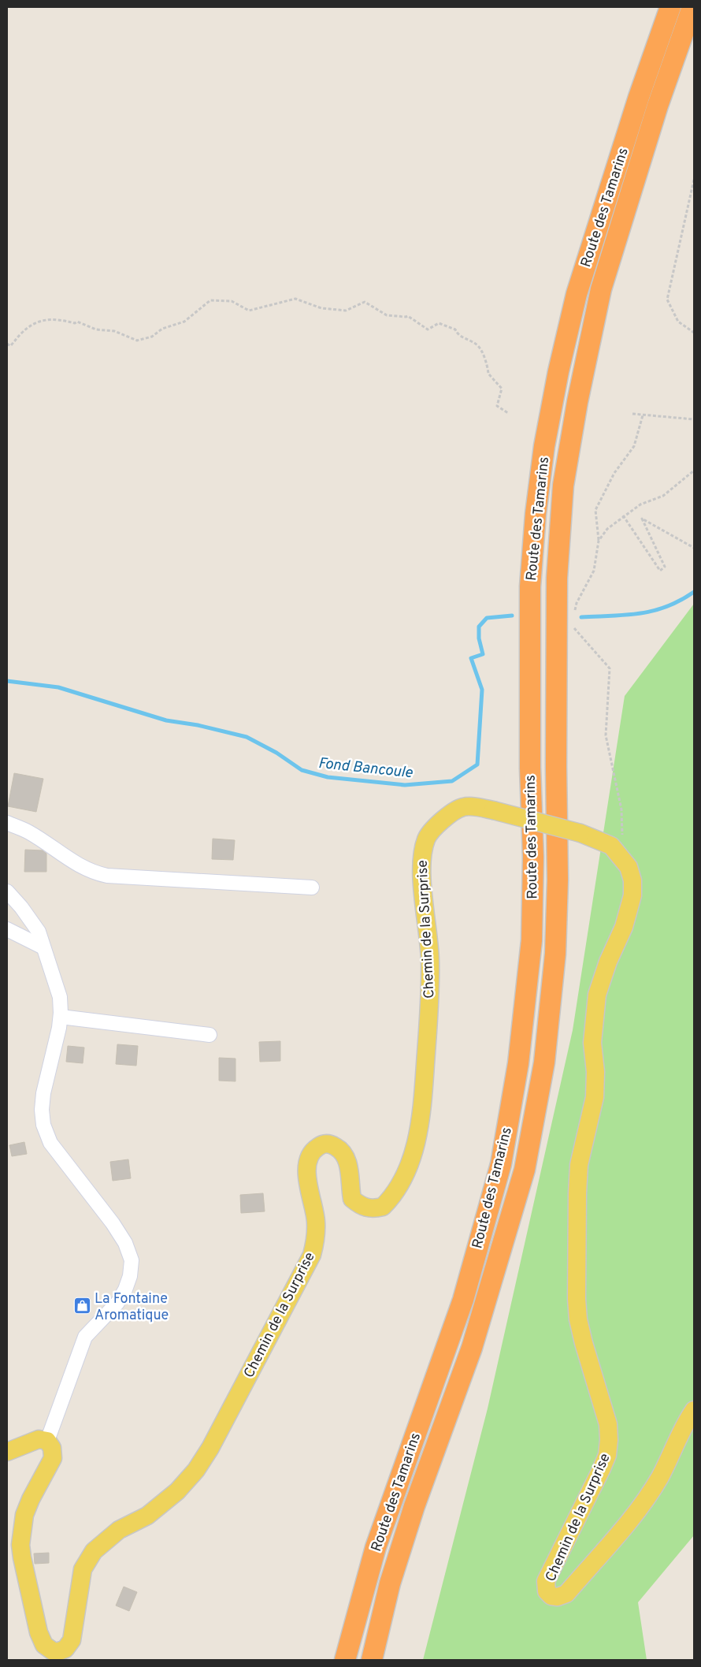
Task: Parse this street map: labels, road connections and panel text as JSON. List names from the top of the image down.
{
  "streets": {
    "highway": ["Route des Tamarins"],
    "main road": ["Chemin de la Surprise"]
  },
  "water": ["Fond Bancoule"],
  "places": {
    "shop": ["La Fontaine Aromatique"]
  }
}
